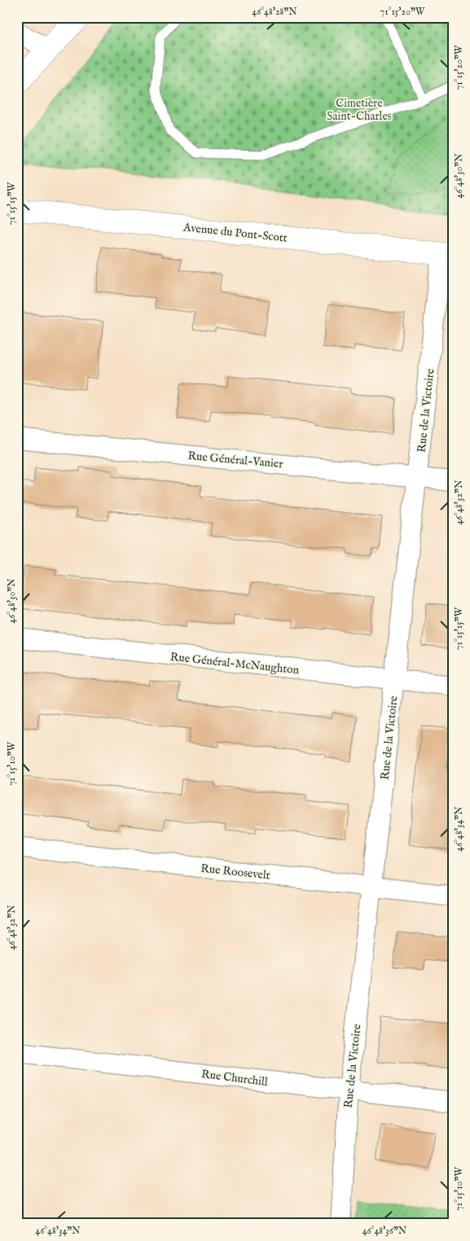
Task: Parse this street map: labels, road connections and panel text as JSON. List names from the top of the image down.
{
  "streets": {
    "street": [
      "Avenue du Pont-Scott",
      "Rue de la Victoire",
      "Rue Général-Vanier",
      "Rue Général-McNaughton",
      "Rue Roosevelt",
      "Rue Churchill"
    ]
  },
  "crossings": [
    ["Avenue du Pont-Scott", "Rue de la Victoire"],
    ["Rue de la Victoire", "Rue Général-Vanier"],
    ["Rue de la Victoire", "Rue Général-McNaughton"],
    ["Rue de la Victoire", "Rue Roosevelt"],
    ["Rue de la Victoire", "Rue Churchill"]
  ],
  "parks": ["Cimetière Saint-Charles"],
  "coordinates": [
    "46°48'28\"N",
    "71°15'20\"W",
    "46°48'30\"N",
    "71°15'15\"W",
    "46°48'32\"N",
    "71°15'10\"W",
    "46°48'34\"N",
    "46°48'36\"N"
  ]
}
